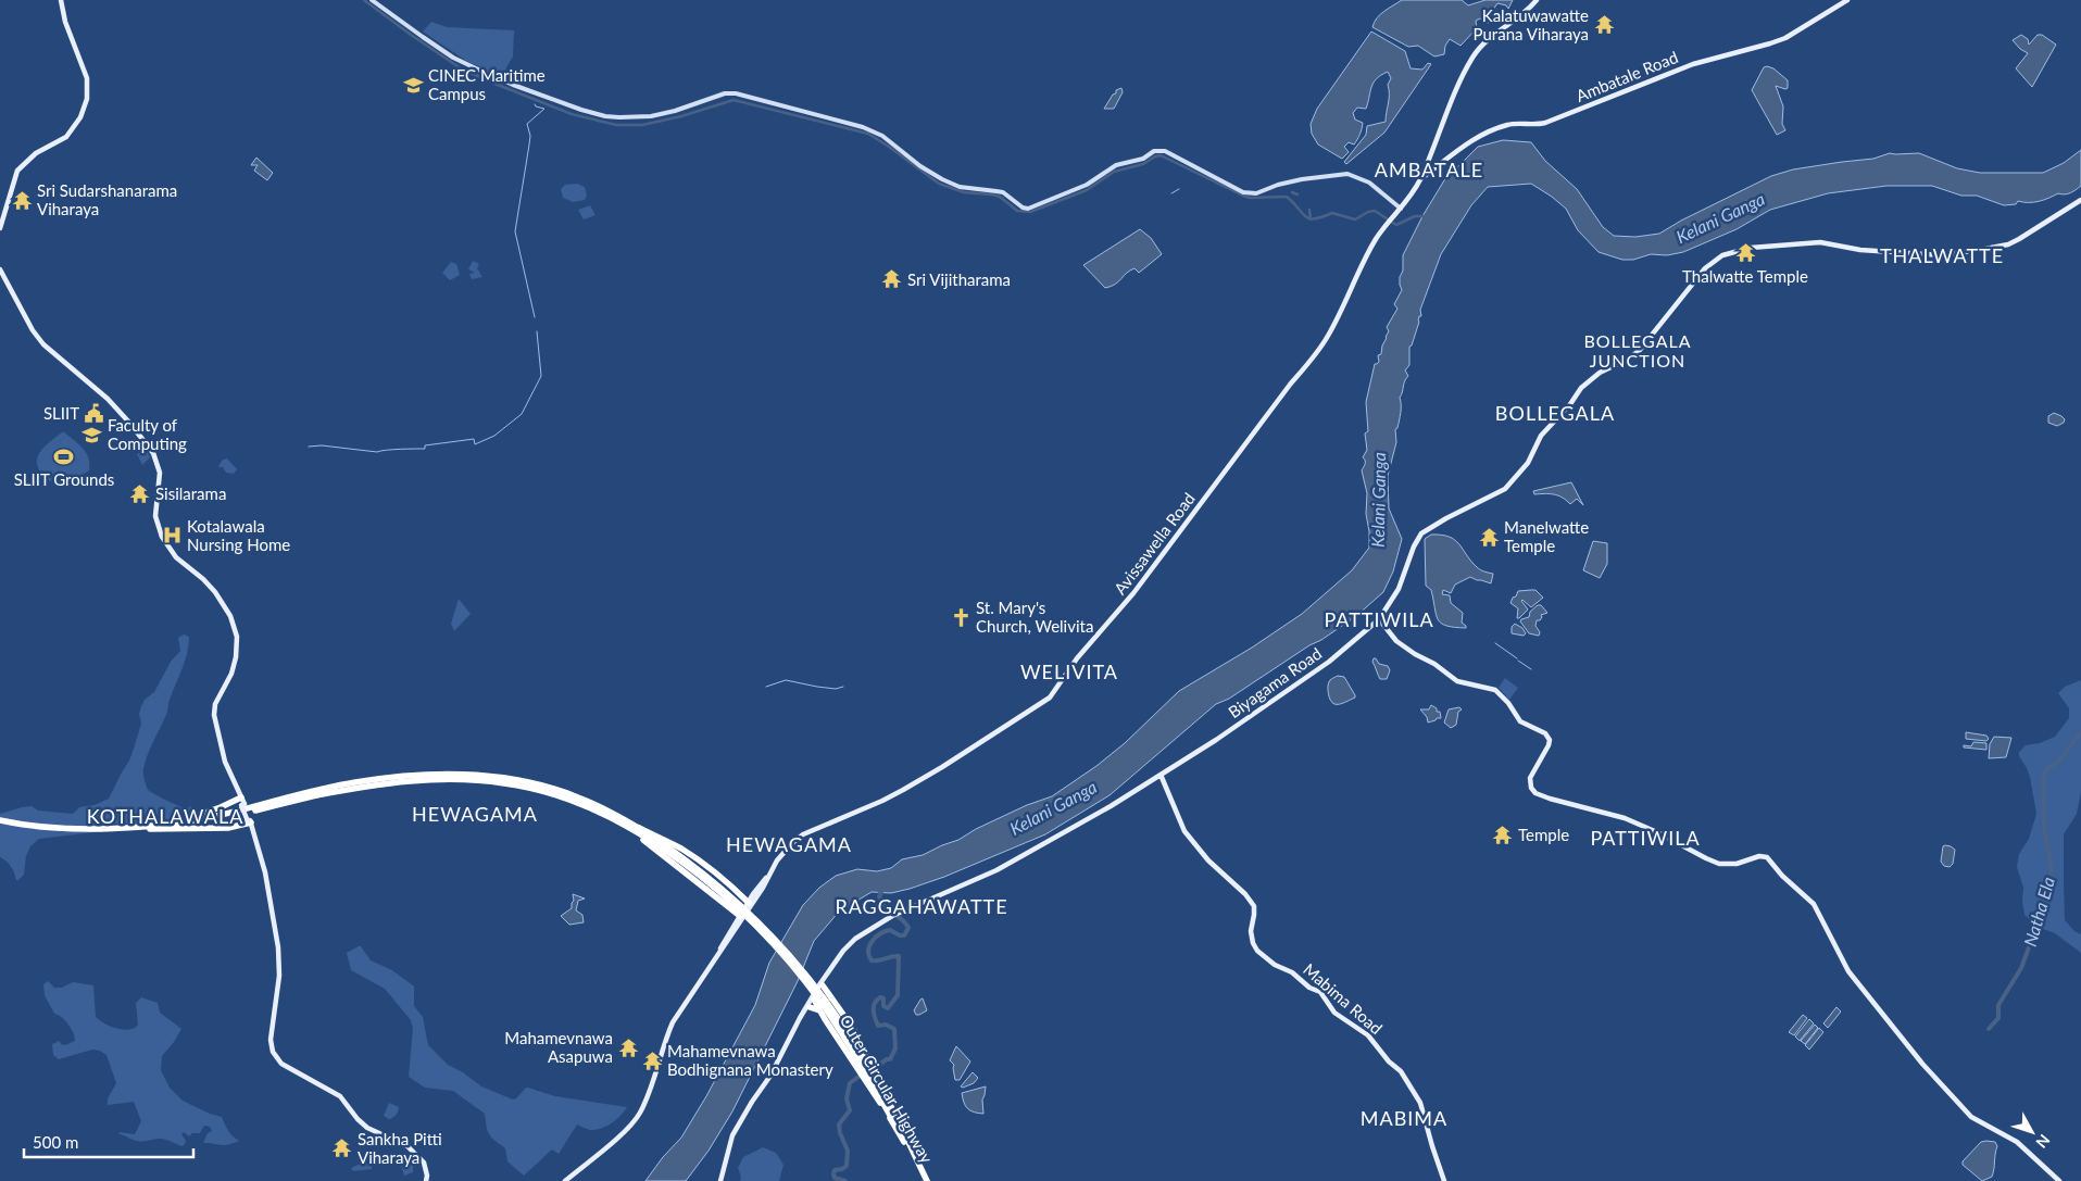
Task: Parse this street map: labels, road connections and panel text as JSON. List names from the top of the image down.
{
  "streets": {
    "highway": ["Outer Circular Highway"],
    "main road": [
      "Ambatale Road",
      "Avissawella Road",
      "Biyagama Road",
      "Mabima Road"
    ]
  },
  "crossings": [
    ["Biyagama Road", "Mabima Road"]
  ],
  "districts": [
    "AMBATALE",
    "THALWATTE",
    "BOLLEGALA JUNCTION",
    "BOLLEGALA",
    "PATTIWILA",
    "WELIVITA",
    "HEWAGAMA",
    "KOTHALAWALA",
    "PATTIWILA",
    "HEWAGAMA",
    "RAGGAHAWATTE",
    "MABIMA"
  ],
  "water": ["Kelani Ganga", "Natha Ela"],
  "places": {
    "temple": [
      "Kalatuwawatte Purana Viharaya",
      "Sri Sudarshanarama Viharaya",
      "Thalwatte Temple",
      "Sri Vijitharama",
      "Sisilarama",
      "Manelwatte Temple",
      "Temple",
      "Mahamevnawa Asapuwa",
      "Mahamevnawa Bodhignana Monastery",
      "Sankha Pitti Viharaya"
    ],
    "school or university": ["CINEC Maritime Campus", "Faculty of Computing"],
    "public building": ["SLIIT"],
    "sports": ["SLIIT Grounds"],
    "hospital": ["Kotalawala Nursing Home"],
    "church": ["St. Mary's Church, Welivita"]
  },
  "scale_bar": "500 m",
  "north": "bottom right"
}
